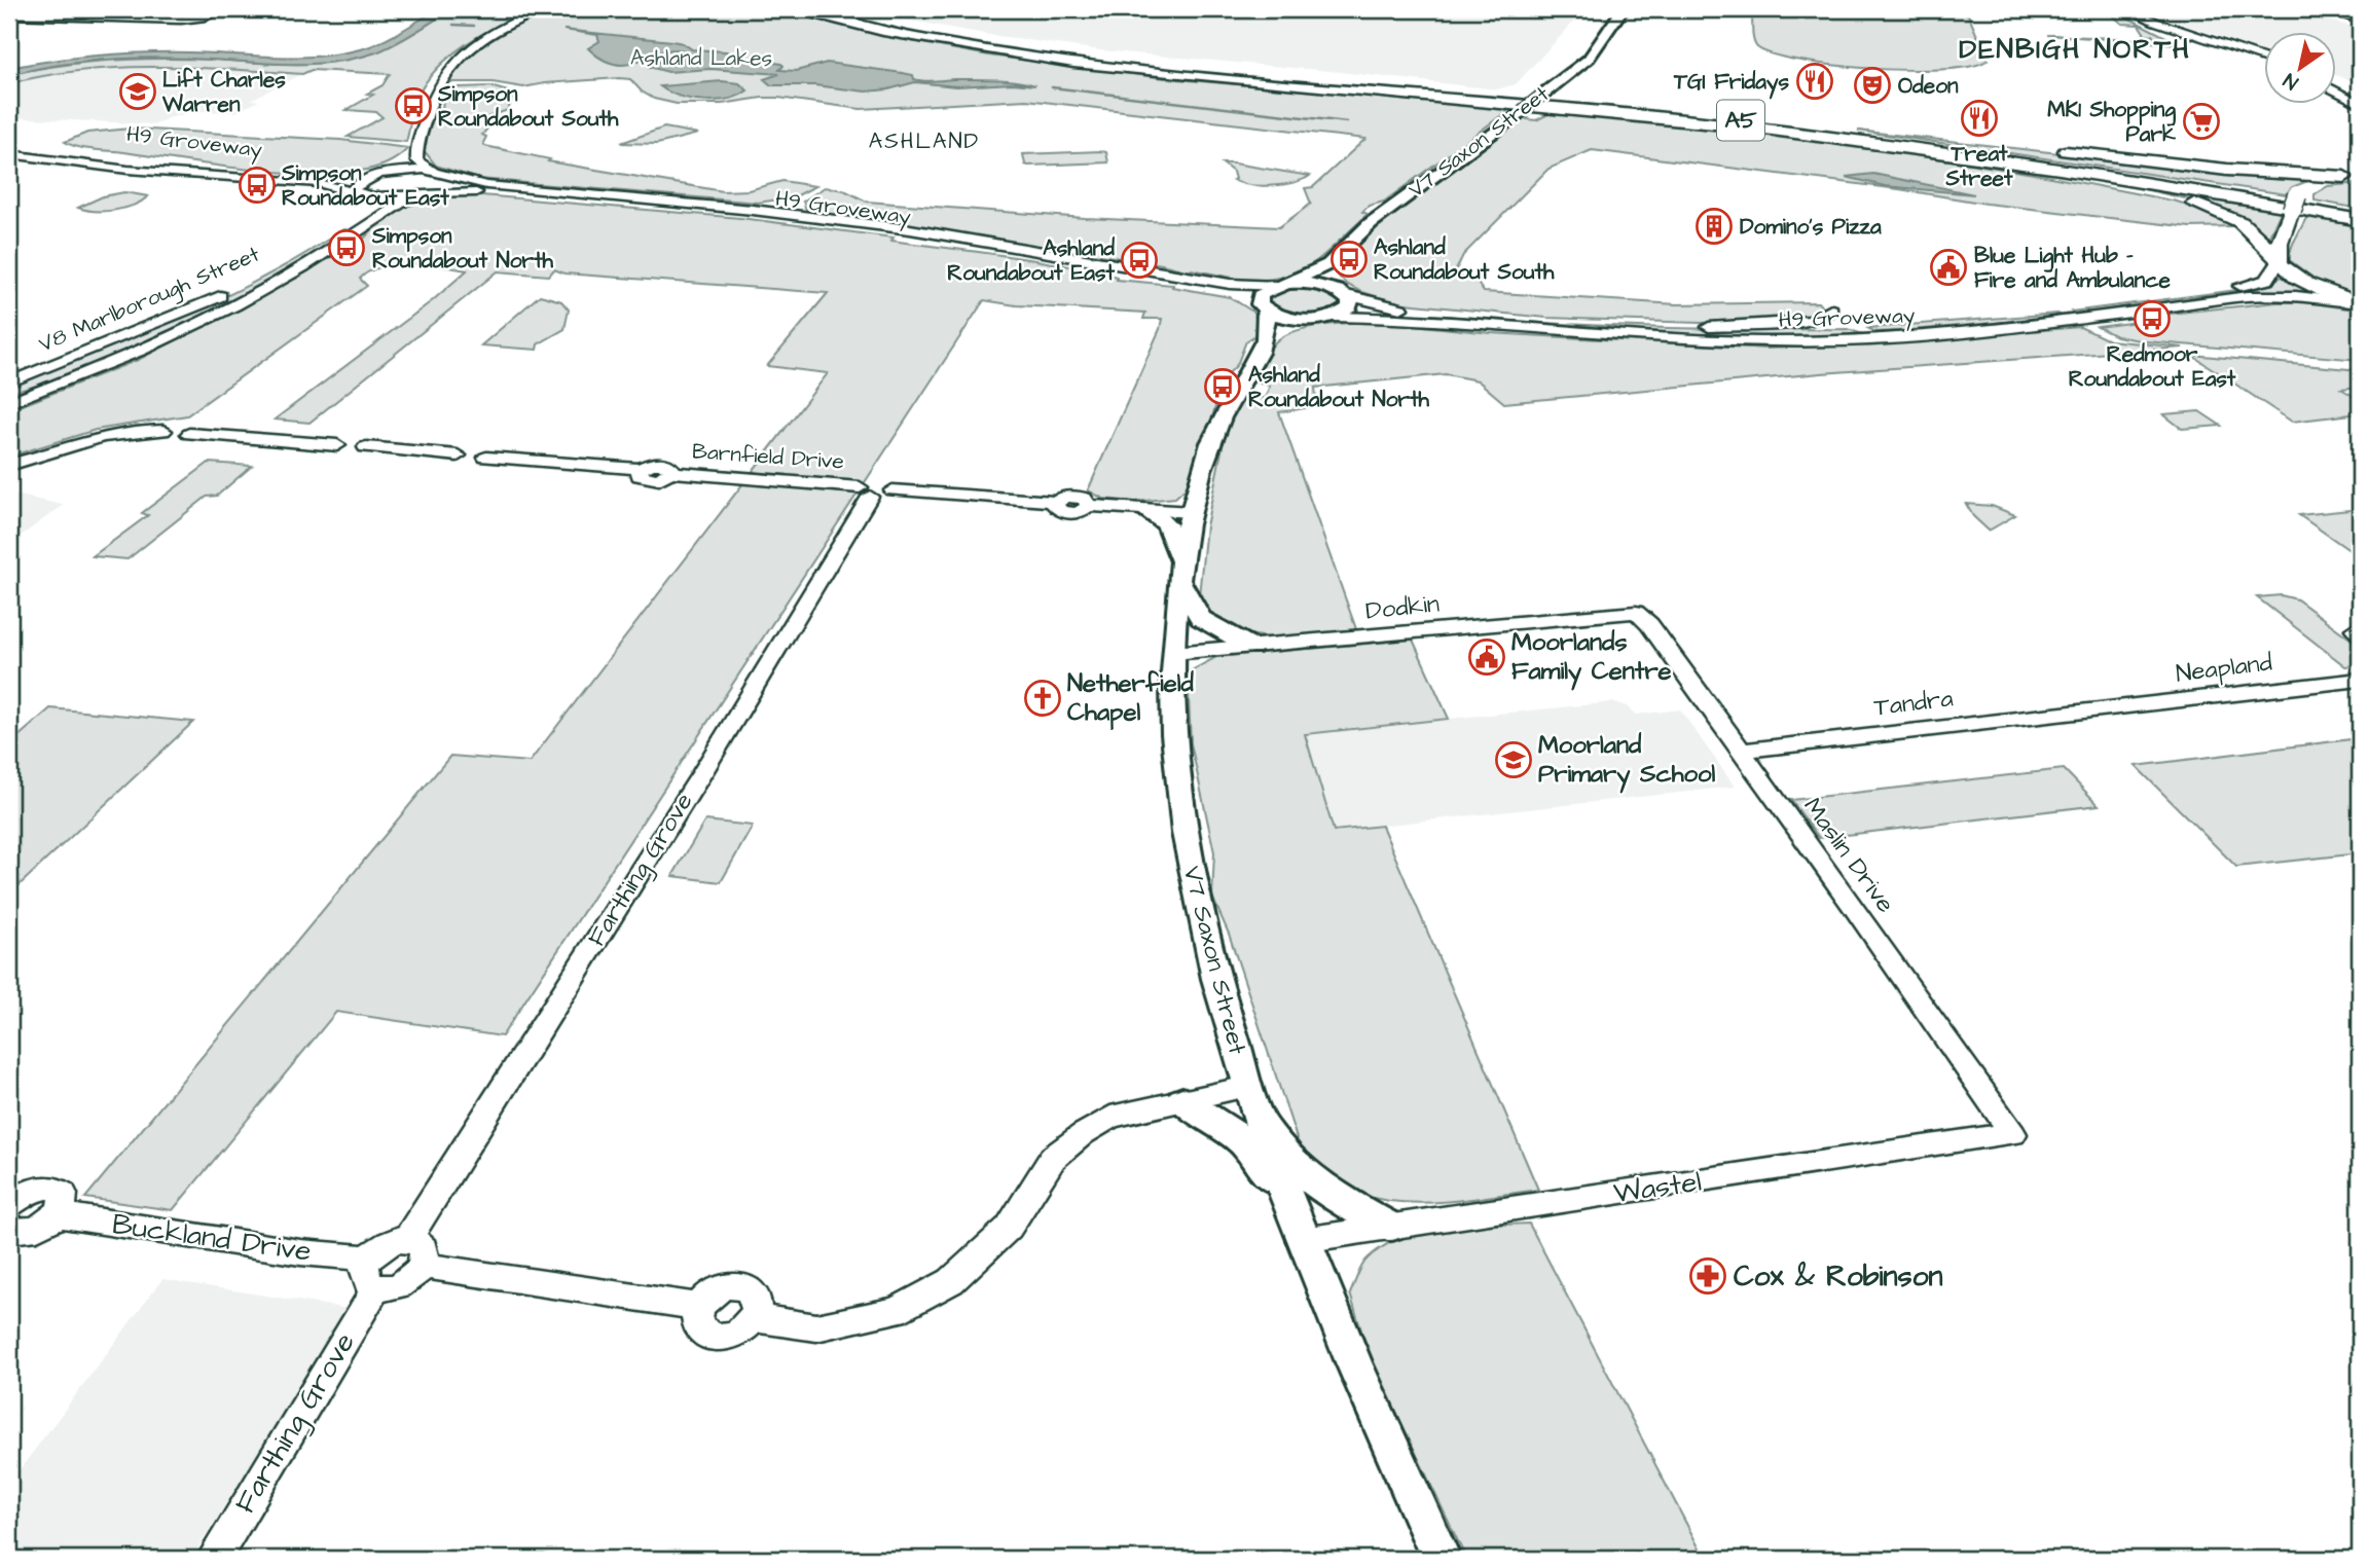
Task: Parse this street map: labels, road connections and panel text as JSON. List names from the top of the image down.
{
  "streets": {
    "highway": ["A5"],
    "main road": ["V7 Saxon Street"],
    "street": [
      "H9 Groveway",
      "V8 Marlborough Street",
      "Barnfield Drive",
      "Dodkin",
      "Neapland",
      "Tandra",
      "Maslin Drive",
      "Farthing Grove",
      "Wastel",
      "Buckland Drive"
    ]
  },
  "crossings": [
    ["H9 Groveway", "V7 Saxon Street"],
    ["H9 Groveway", "V8 Marlborough Street"],
    ["V7 Saxon Street", "Dodkin"],
    ["V7 Saxon Street", "Wastel"],
    ["Barnfield Drive", "Farthing Grove"],
    ["Dodkin", "Maslin Drive"],
    ["Neapland", "Tandra"],
    ["Tandra", "Maslin Drive"],
    ["Maslin Drive", "Wastel"],
    ["Farthing Grove", "Buckland Drive"]
  ],
  "districts": ["DENBIGH NORTH", "ASHLAND"],
  "parks": ["Ashland Lakes"],
  "places": {
    "restaurant": ["TGI Fridays", "Treat Street"],
    "theatre": ["Odeon"],
    "school or university": ["Lift Charles Warren", "Moorland Primary School"],
    "bus stop": [
      "Simpson Roundabout South",
      "Simpson Roundabout East",
      "Simpson Roundabout North",
      "Ashland Roundabout South",
      "Ashland Roundabout East",
      "Redmoor Roundabout East",
      "Ashland Roundabout North"
    ],
    "supermarket": ["MK1 Shopping Park"],
    "building": ["Domino's Pizza"],
    "public building": ["Blue Light Hub - Fire and Ambulance", "Moorlands Family Centre"],
    "church": ["Netherfield Chapel"],
    "pharmacy": ["Cox & Robinson"]
  },
  "north": "bottom left"
}
